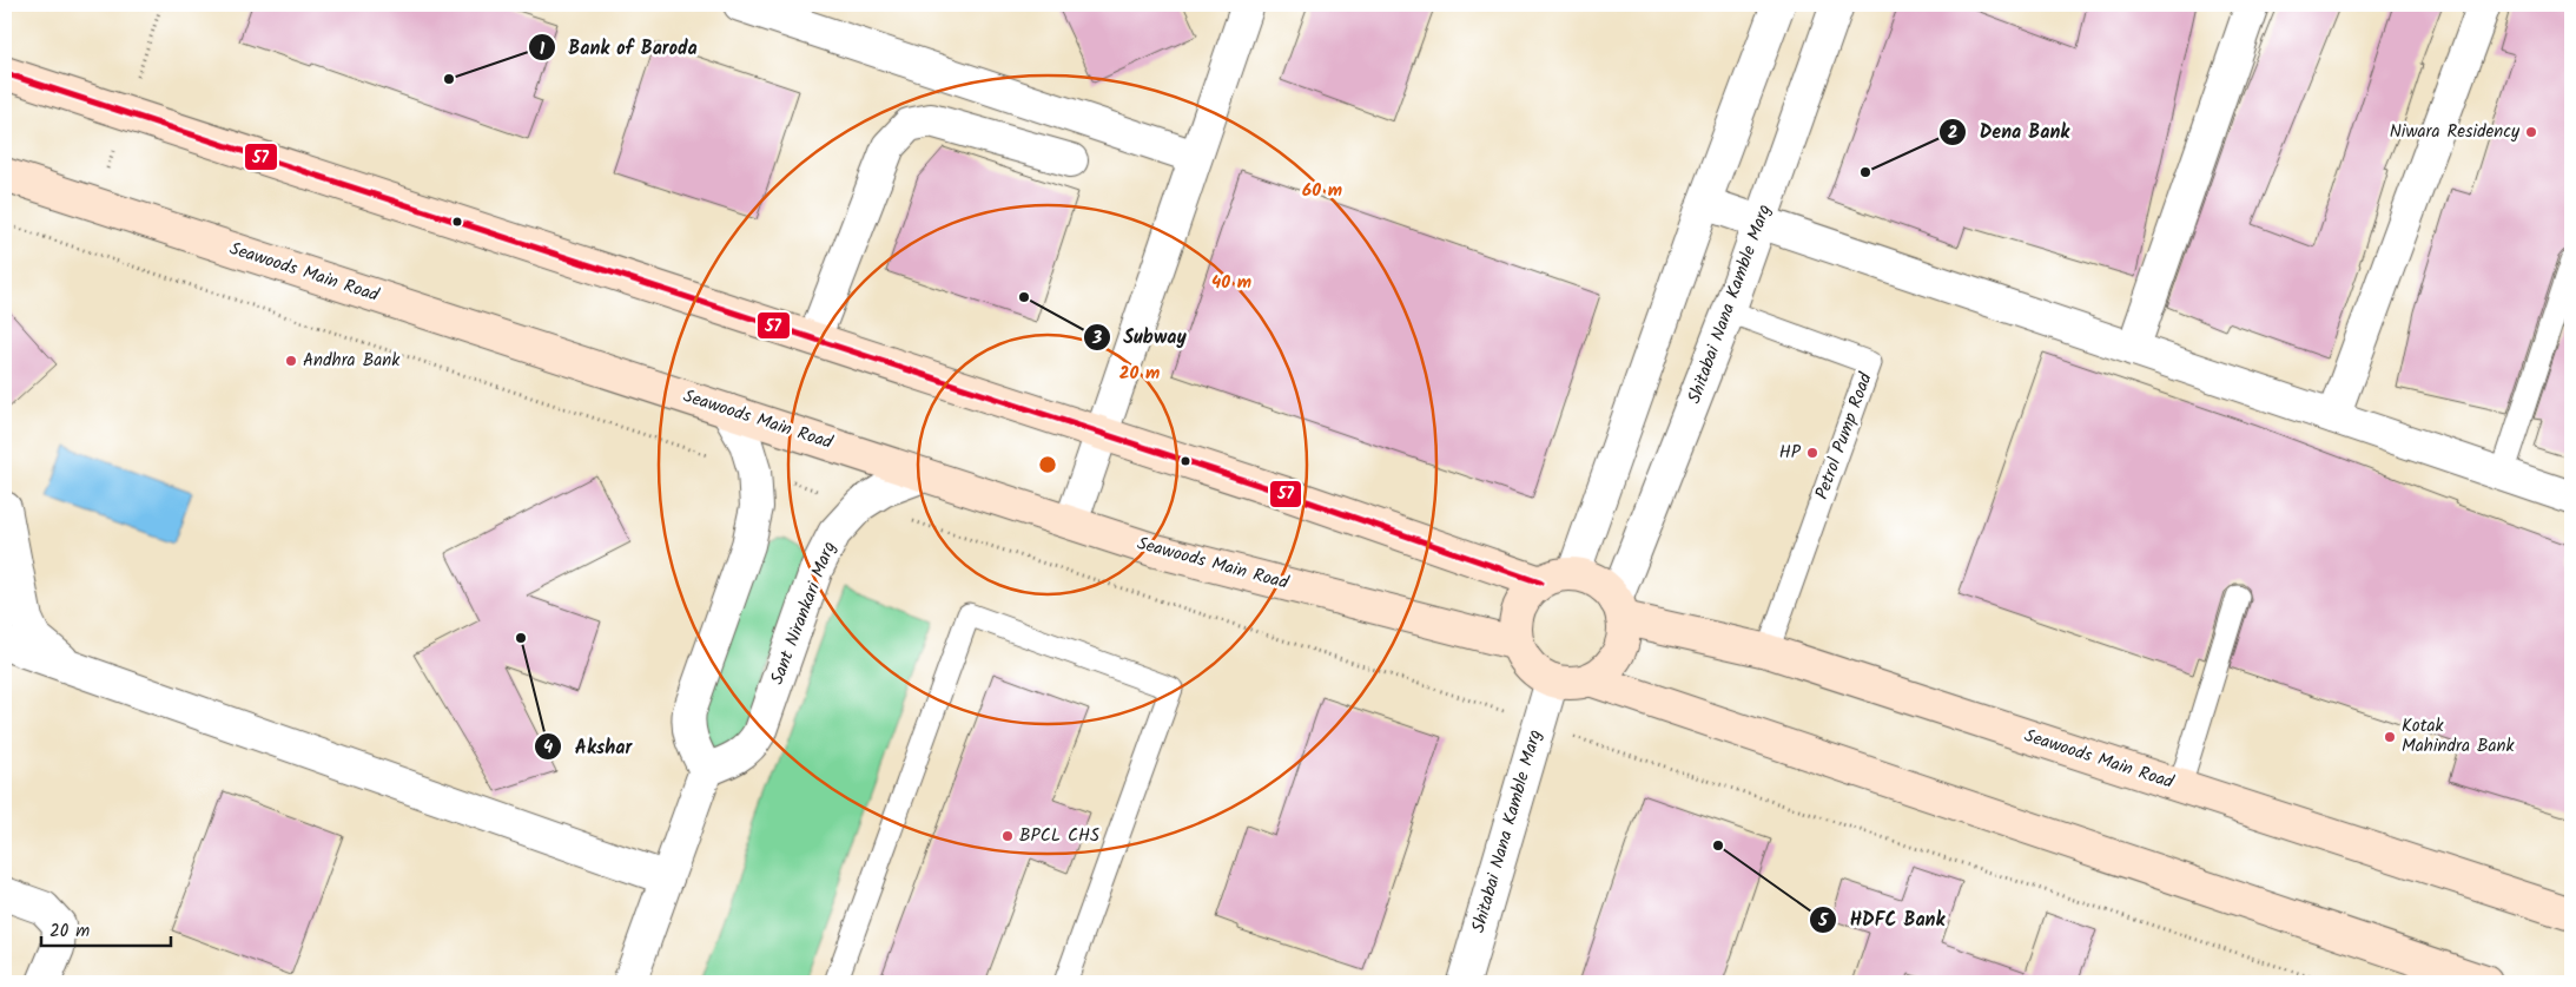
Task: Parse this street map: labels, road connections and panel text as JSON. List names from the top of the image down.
{
  "streets": {
    "main road": ["Seawoods Main Road"],
    "street": ["Shitabai Nana Kamble Marg", "Sant Nirankari Marg"],
    "lane": ["Petrol Pump Road"]
  },
  "crossings": [
    ["Seawoods Main Road", "Shitabai Nana Kamble Marg"],
    ["Seawoods Main Road", "Petrol Pump Road"],
    ["Seawoods Main Road", "Sant Nirankari Marg"],
    ["Shitabai Nana Kamble Marg", "Petrol Pump Road"]
  ],
  "places": [
    "Bank of Baroda",
    "Niwara Residency",
    "Dena Bank",
    "Subway",
    "Andhra Bank",
    "HP",
    "Akshar",
    "Kotak Mahindra Bank",
    "BPCL CHS",
    "HDFC Bank"
  ],
  "lines": ["transit line 57"],
  "scale_bar": "20 m",
  "rings": ["60 m", "40 m", "20 m"]
}
